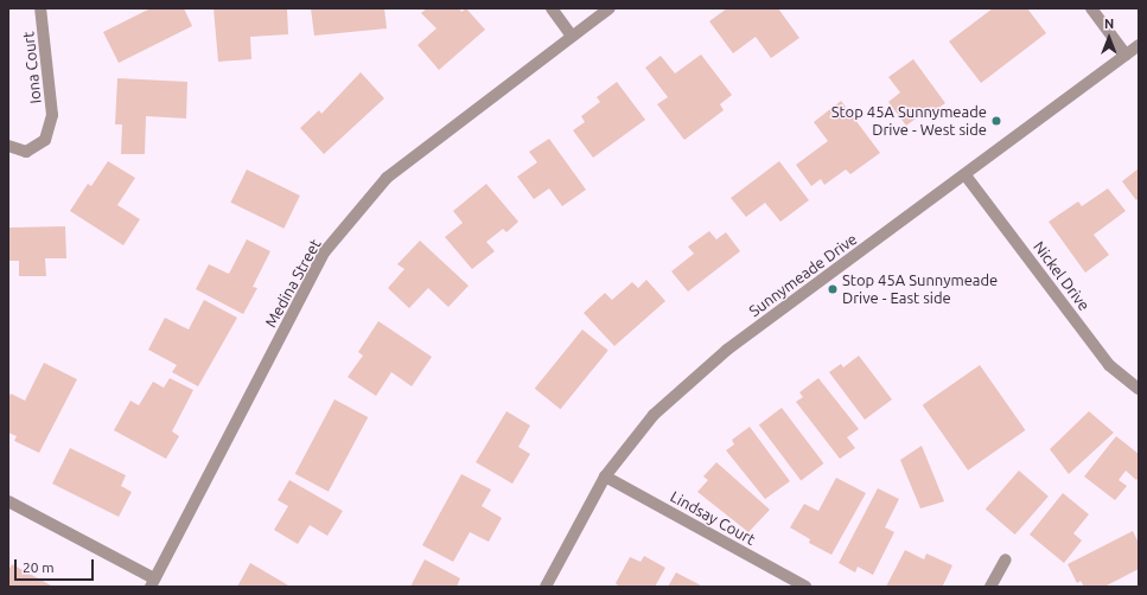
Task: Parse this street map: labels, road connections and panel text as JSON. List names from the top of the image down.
{
  "streets": {
    "street": [
      "Iona Court",
      "Sunnymeade Drive",
      "Nickel Drive",
      "Medina Street",
      "Lindsay Court"
    ]
  },
  "crossings": [
    ["Sunnymeade Drive", "Nickel Drive"],
    ["Sunnymeade Drive", "Lindsay Court"]
  ],
  "places": ["Stop 45A Sunnymeade Drive - West side", "Stop 45A Sunnymeade Drive - East side"],
  "scale_bar": "20 m",
  "north": "top"
}
